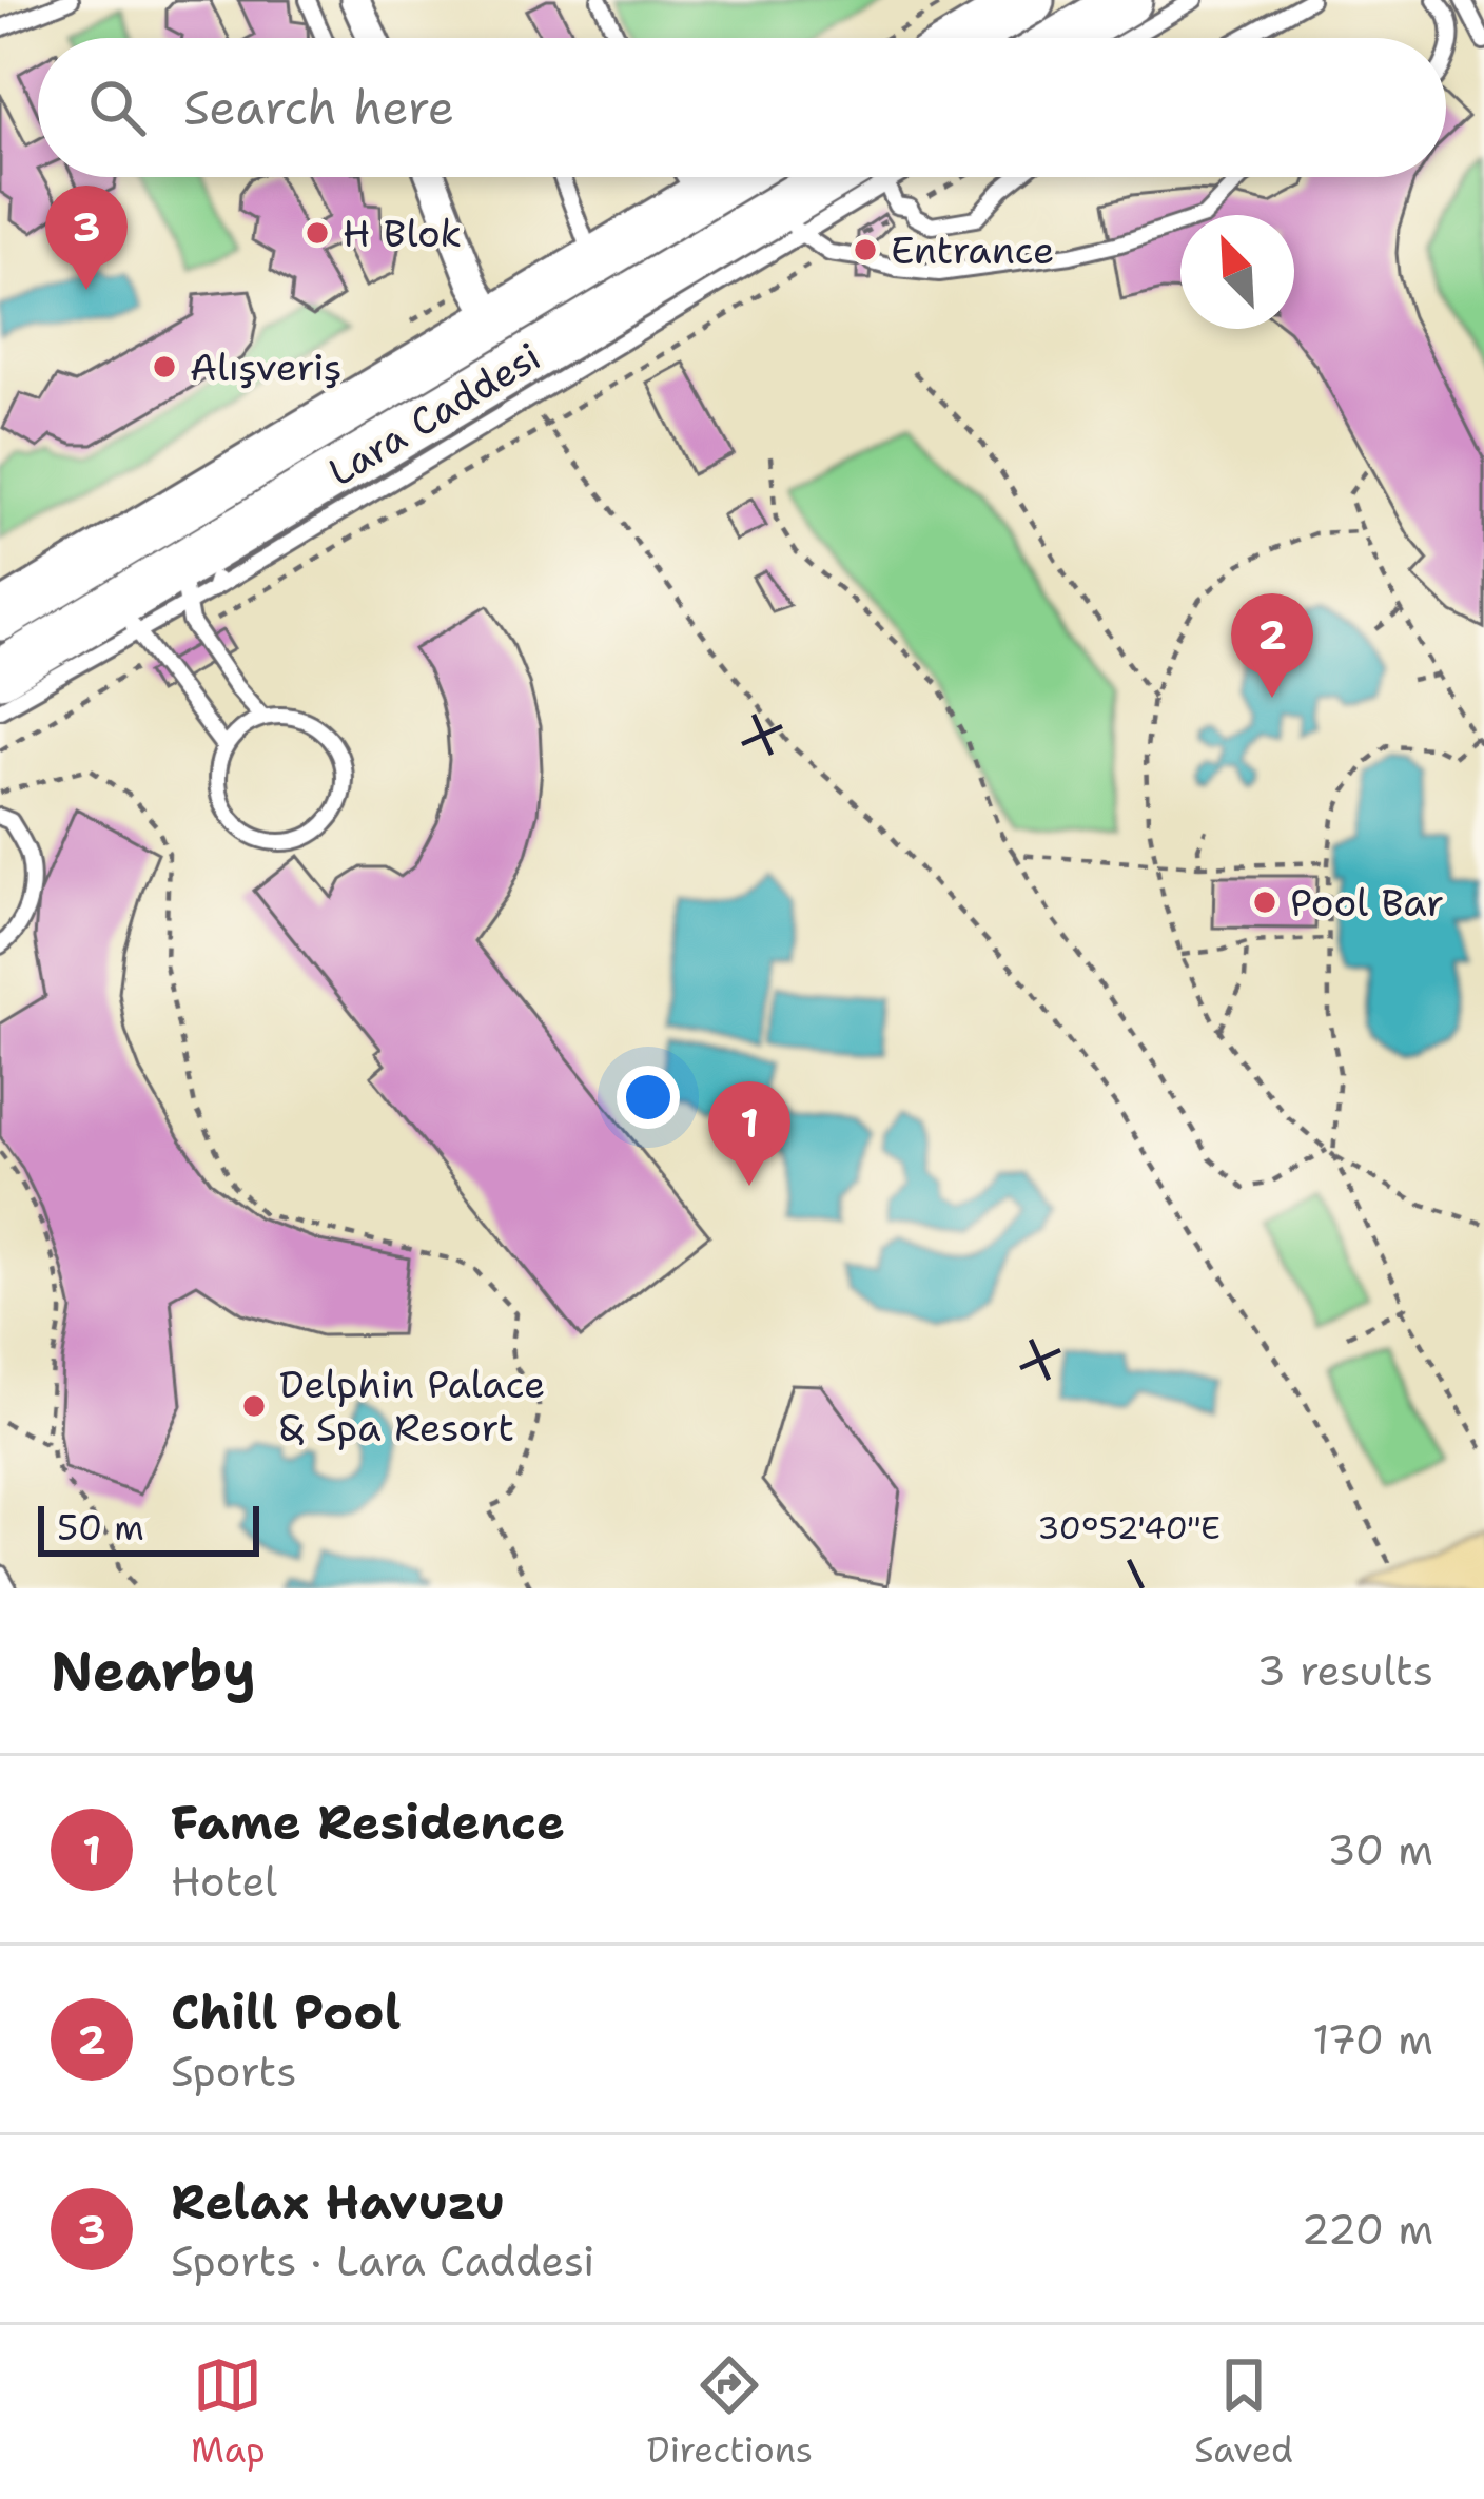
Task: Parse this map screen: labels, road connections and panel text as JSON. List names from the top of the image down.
{
  "streets": {
    "main road": ["Lara Caddesi"]
  },
  "places": [
    "H Blok",
    "Entrance",
    "Alışveriş",
    "Pool Bar",
    "Delphin Palace & Spa Resort"
  ],
  "scale_bar": "50 m",
  "north": "top left",
  "page": {
    "search": "Search here",
    "pins": ["3", "2", "1"],
    "scale": "50 m",
    "heading": ["Nearby", "3 results"],
    "list": [
      {
        "mark": "1",
        "name": "Fame Residence",
        "note": "Hotel",
        "value": "30 m"
      },
      {
        "mark": "2",
        "name": "Chill Pool",
        "note": "Sports",
        "value": "170 m"
      },
      {
        "mark": "3",
        "name": "Relax Havuzu",
        "note": "Sports · Lara Caddesi",
        "value": "220 m"
      }
    ],
    "nav": ["Map", "Directions", "Saved"]
  },
  "coordinates": ["30°52'40\"E"]
}
